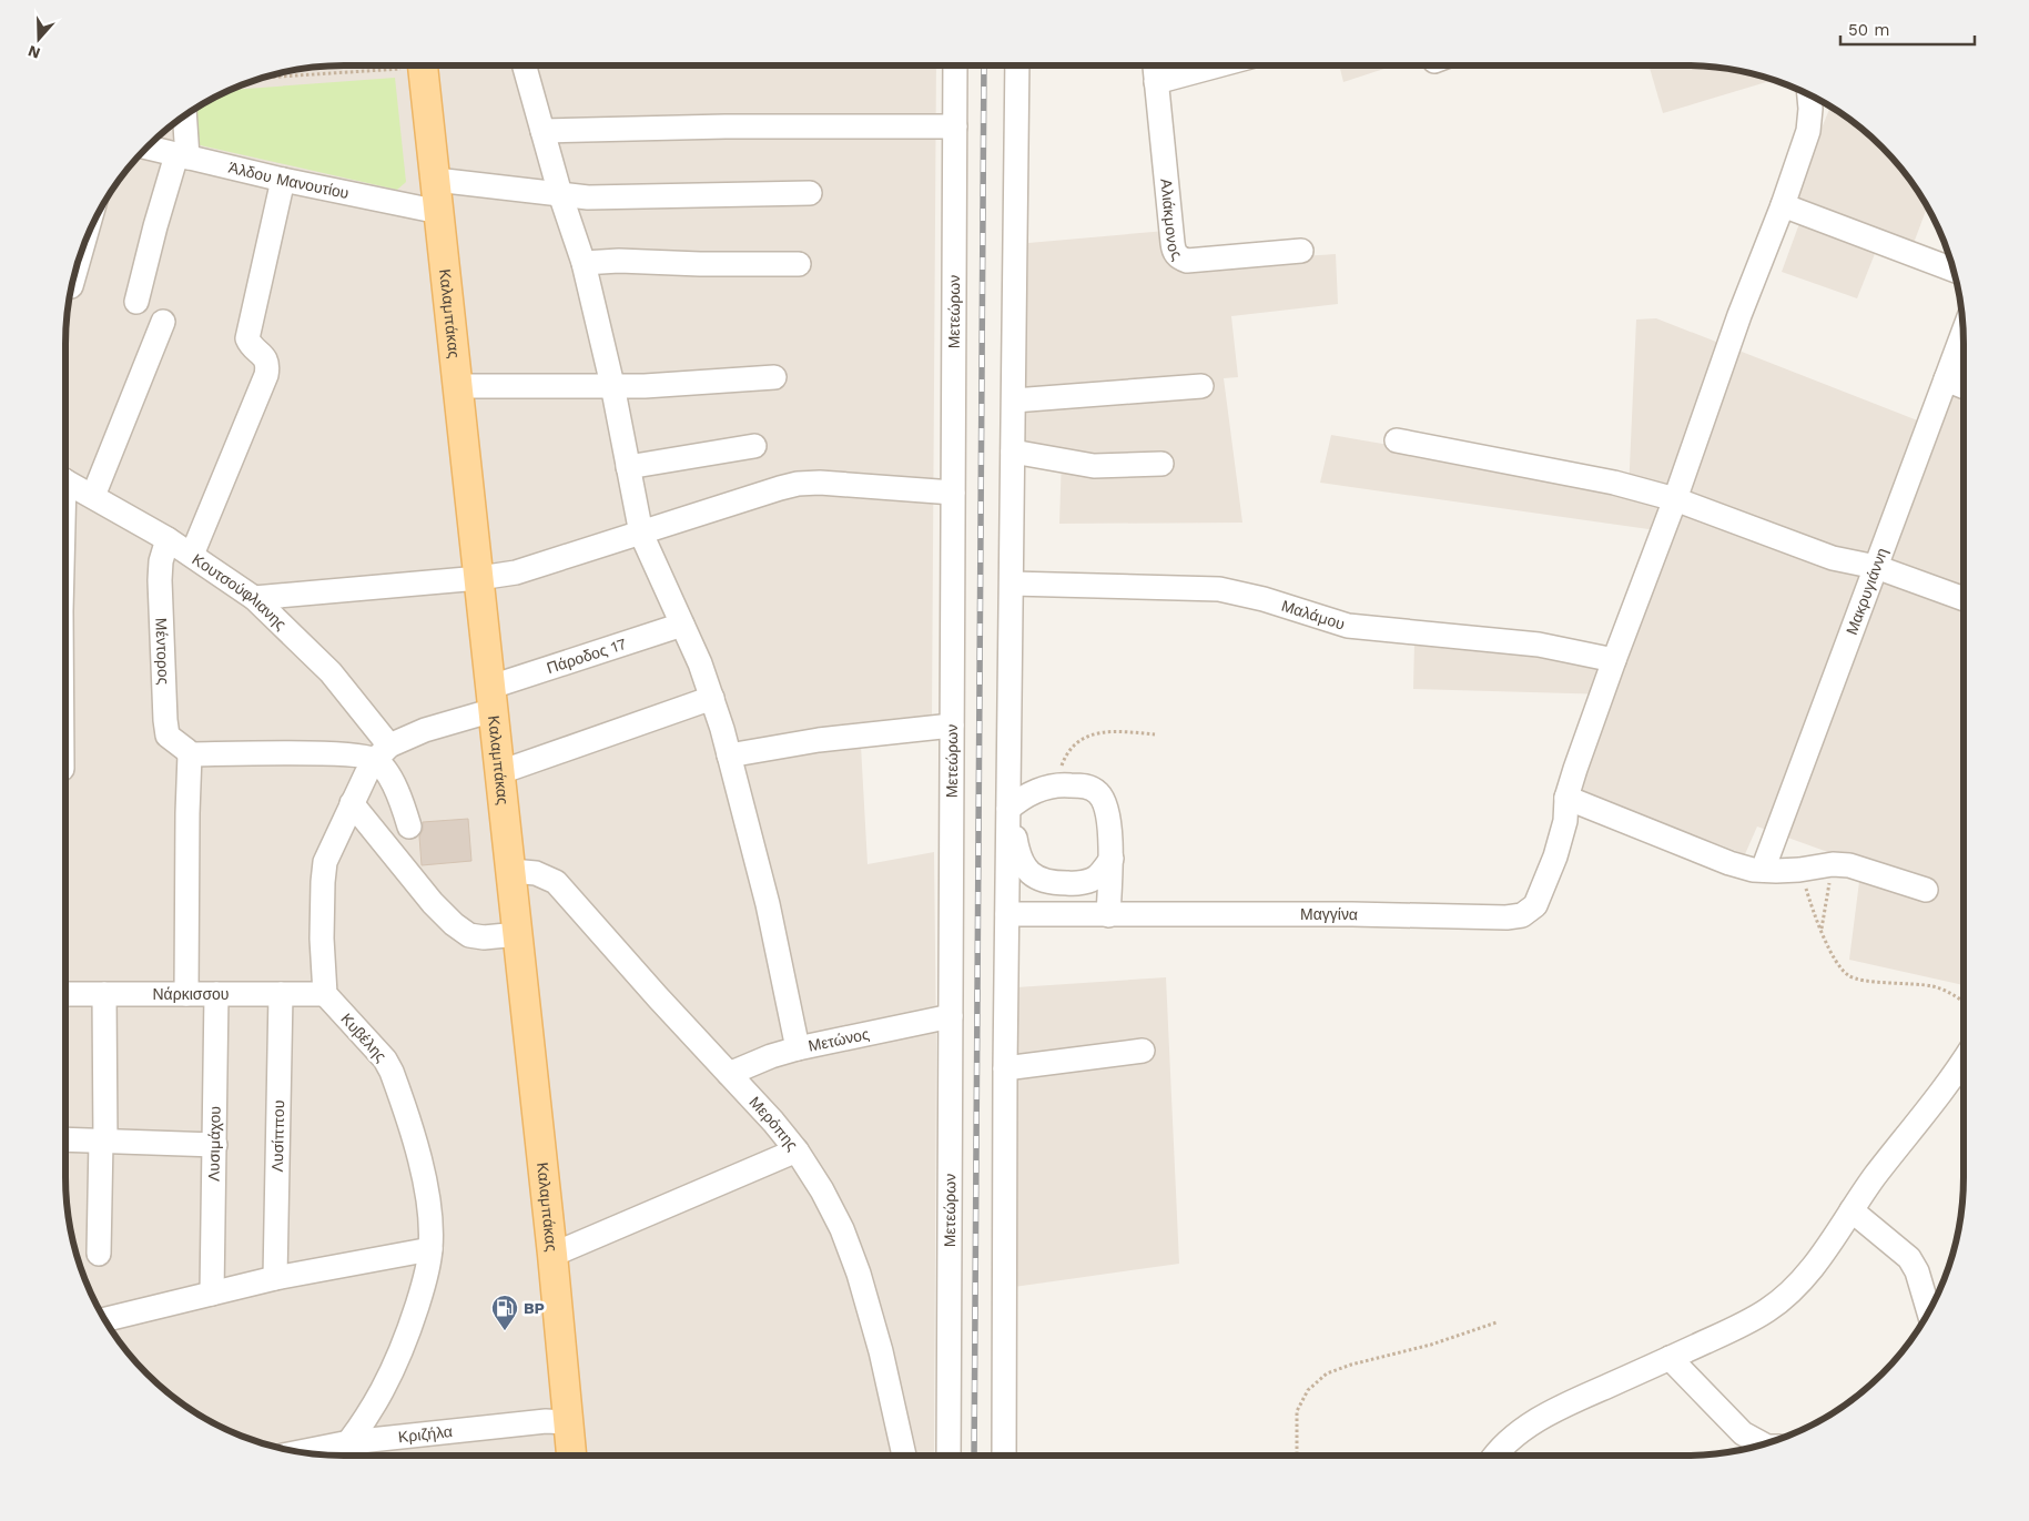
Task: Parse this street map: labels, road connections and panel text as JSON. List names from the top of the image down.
{
  "streets": {
    "main road": ["Καλαμπάκας"],
    "street": [
      "Άλδου Μανουτίου",
      "Αλιάκμονος",
      "Μετεώρων",
      "Κουτσούφλιανης",
      "Μακρυγιάννη",
      "Μαλάμου",
      "Μέντορος",
      "Πάροδος 17",
      "Μαγγίνα",
      "Νάρκισσου",
      "Κυβέλης",
      "Μετώνος",
      "Μερόπης",
      "Λυσίππου",
      "Λυσιμάχου",
      "Κριζήλα"
    ]
  },
  "crossings": [
    ["Άλδου Μανουτίου", "Καλαμπάκας"],
    ["Μετεώρων", "Μετώνος"],
    ["Καλαμπάκας", "Πάροδος 17"],
    ["Καλαμπάκας", "Μερόπης"],
    ["Καλαμπάκας", "Κριζήλα"],
    ["Κουτσούφλιανης", "Μέντορος"],
    ["Νάρκισσου", "Κυβέλης"],
    ["Νάρκισσου", "Λυσίππου"],
    ["Νάρκισσου", "Λυσιμάχου"],
    ["Κυβέλης", "Κριζήλα"],
    ["Μετώνος", "Μερόπης"]
  ],
  "places": {
    "fuel station": ["BP"]
  },
  "scale_bar": "50 m",
  "north": "bottom"
}
